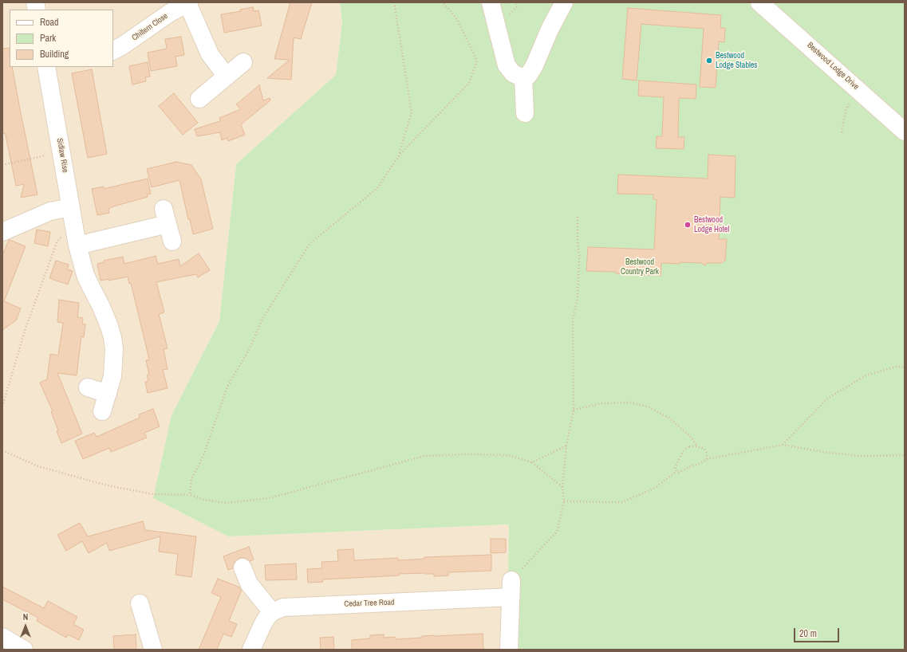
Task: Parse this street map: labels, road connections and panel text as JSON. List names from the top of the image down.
{
  "streets": {
    "street": [
      "Chiltern Close",
      "Bestwood Lodge Drive",
      "Sidlaw Rise",
      "Cedar Tree Road"
    ]
  },
  "parks": ["Bestwood Country Park"],
  "places": ["Bestwood Lodge Stables", "Bestwood Lodge Hotel"],
  "legend": ["Road", "Park", "Building"],
  "scale_bar": "20 m",
  "north": "top"
}
